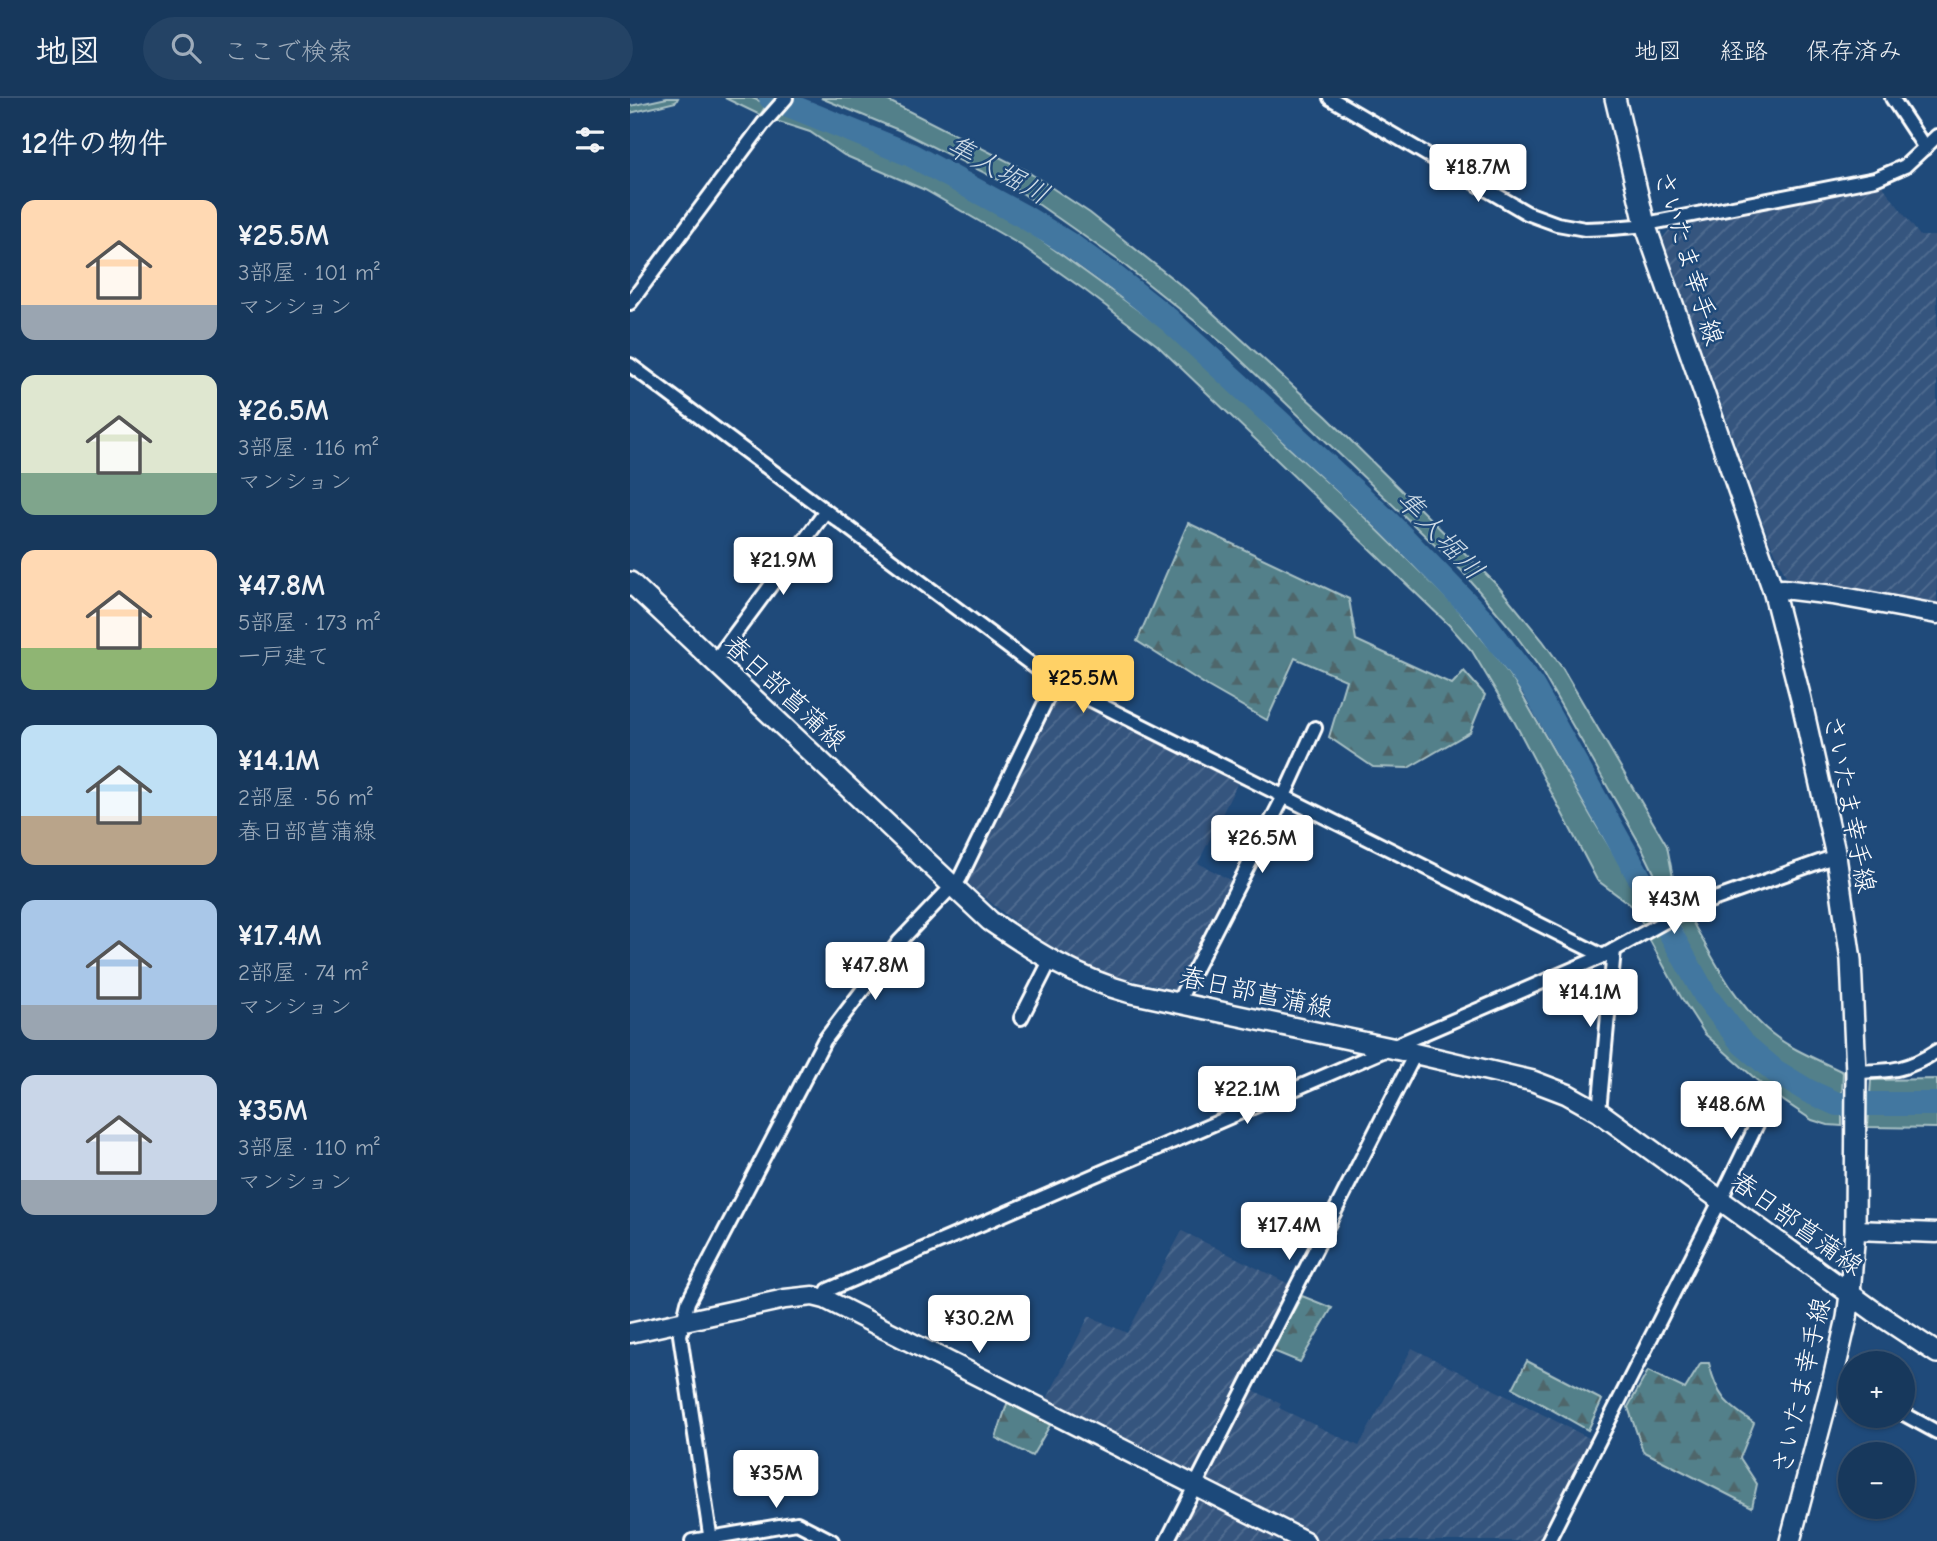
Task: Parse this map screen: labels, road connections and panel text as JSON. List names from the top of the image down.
{
  "streets": {
    "main road": ["さいたま幸手線", "春日部菖蒲線"]
  },
  "crossings": [
    ["さいたま幸手線", "春日部菖蒲線"]
  ],
  "water": ["隼人堀川"],
  "page": {
    "header": "地図",
    "search": "ここで検索",
    "nav": ["地図", "経路", "保存済み"],
    "heading": "12件の物件",
    "price": [
      "¥18.7M",
      "¥21.9M",
      "¥25.5M",
      "¥26.5M",
      "¥43M",
      "¥47.8M",
      "¥14.1M",
      "¥22.1M",
      "¥48.6M",
      "¥17.4M",
      "¥30.2M",
      "¥35M"
    ],
    "list": [
      {
        "name": "¥25.5M",
        "note": "3部屋 · 101 m² · マンション"
      },
      {
        "name": "¥26.5M",
        "note": "3部屋 · 116 m² · マンション"
      },
      {
        "name": "¥47.8M",
        "note": "5部屋 · 173 m² · 一戸建て"
      },
      {
        "name": "¥14.1M",
        "note": "2部屋 · 56 m² · 春日部菖蒲線"
      },
      {
        "name": "¥17.4M",
        "note": "2部屋 · 74 m² · マンション"
      },
      {
        "name": "¥35M",
        "note": "3部屋 · 110 m² · マンション"
      }
    ],
    "map_buttons": ["+", "−"]
  }
}
